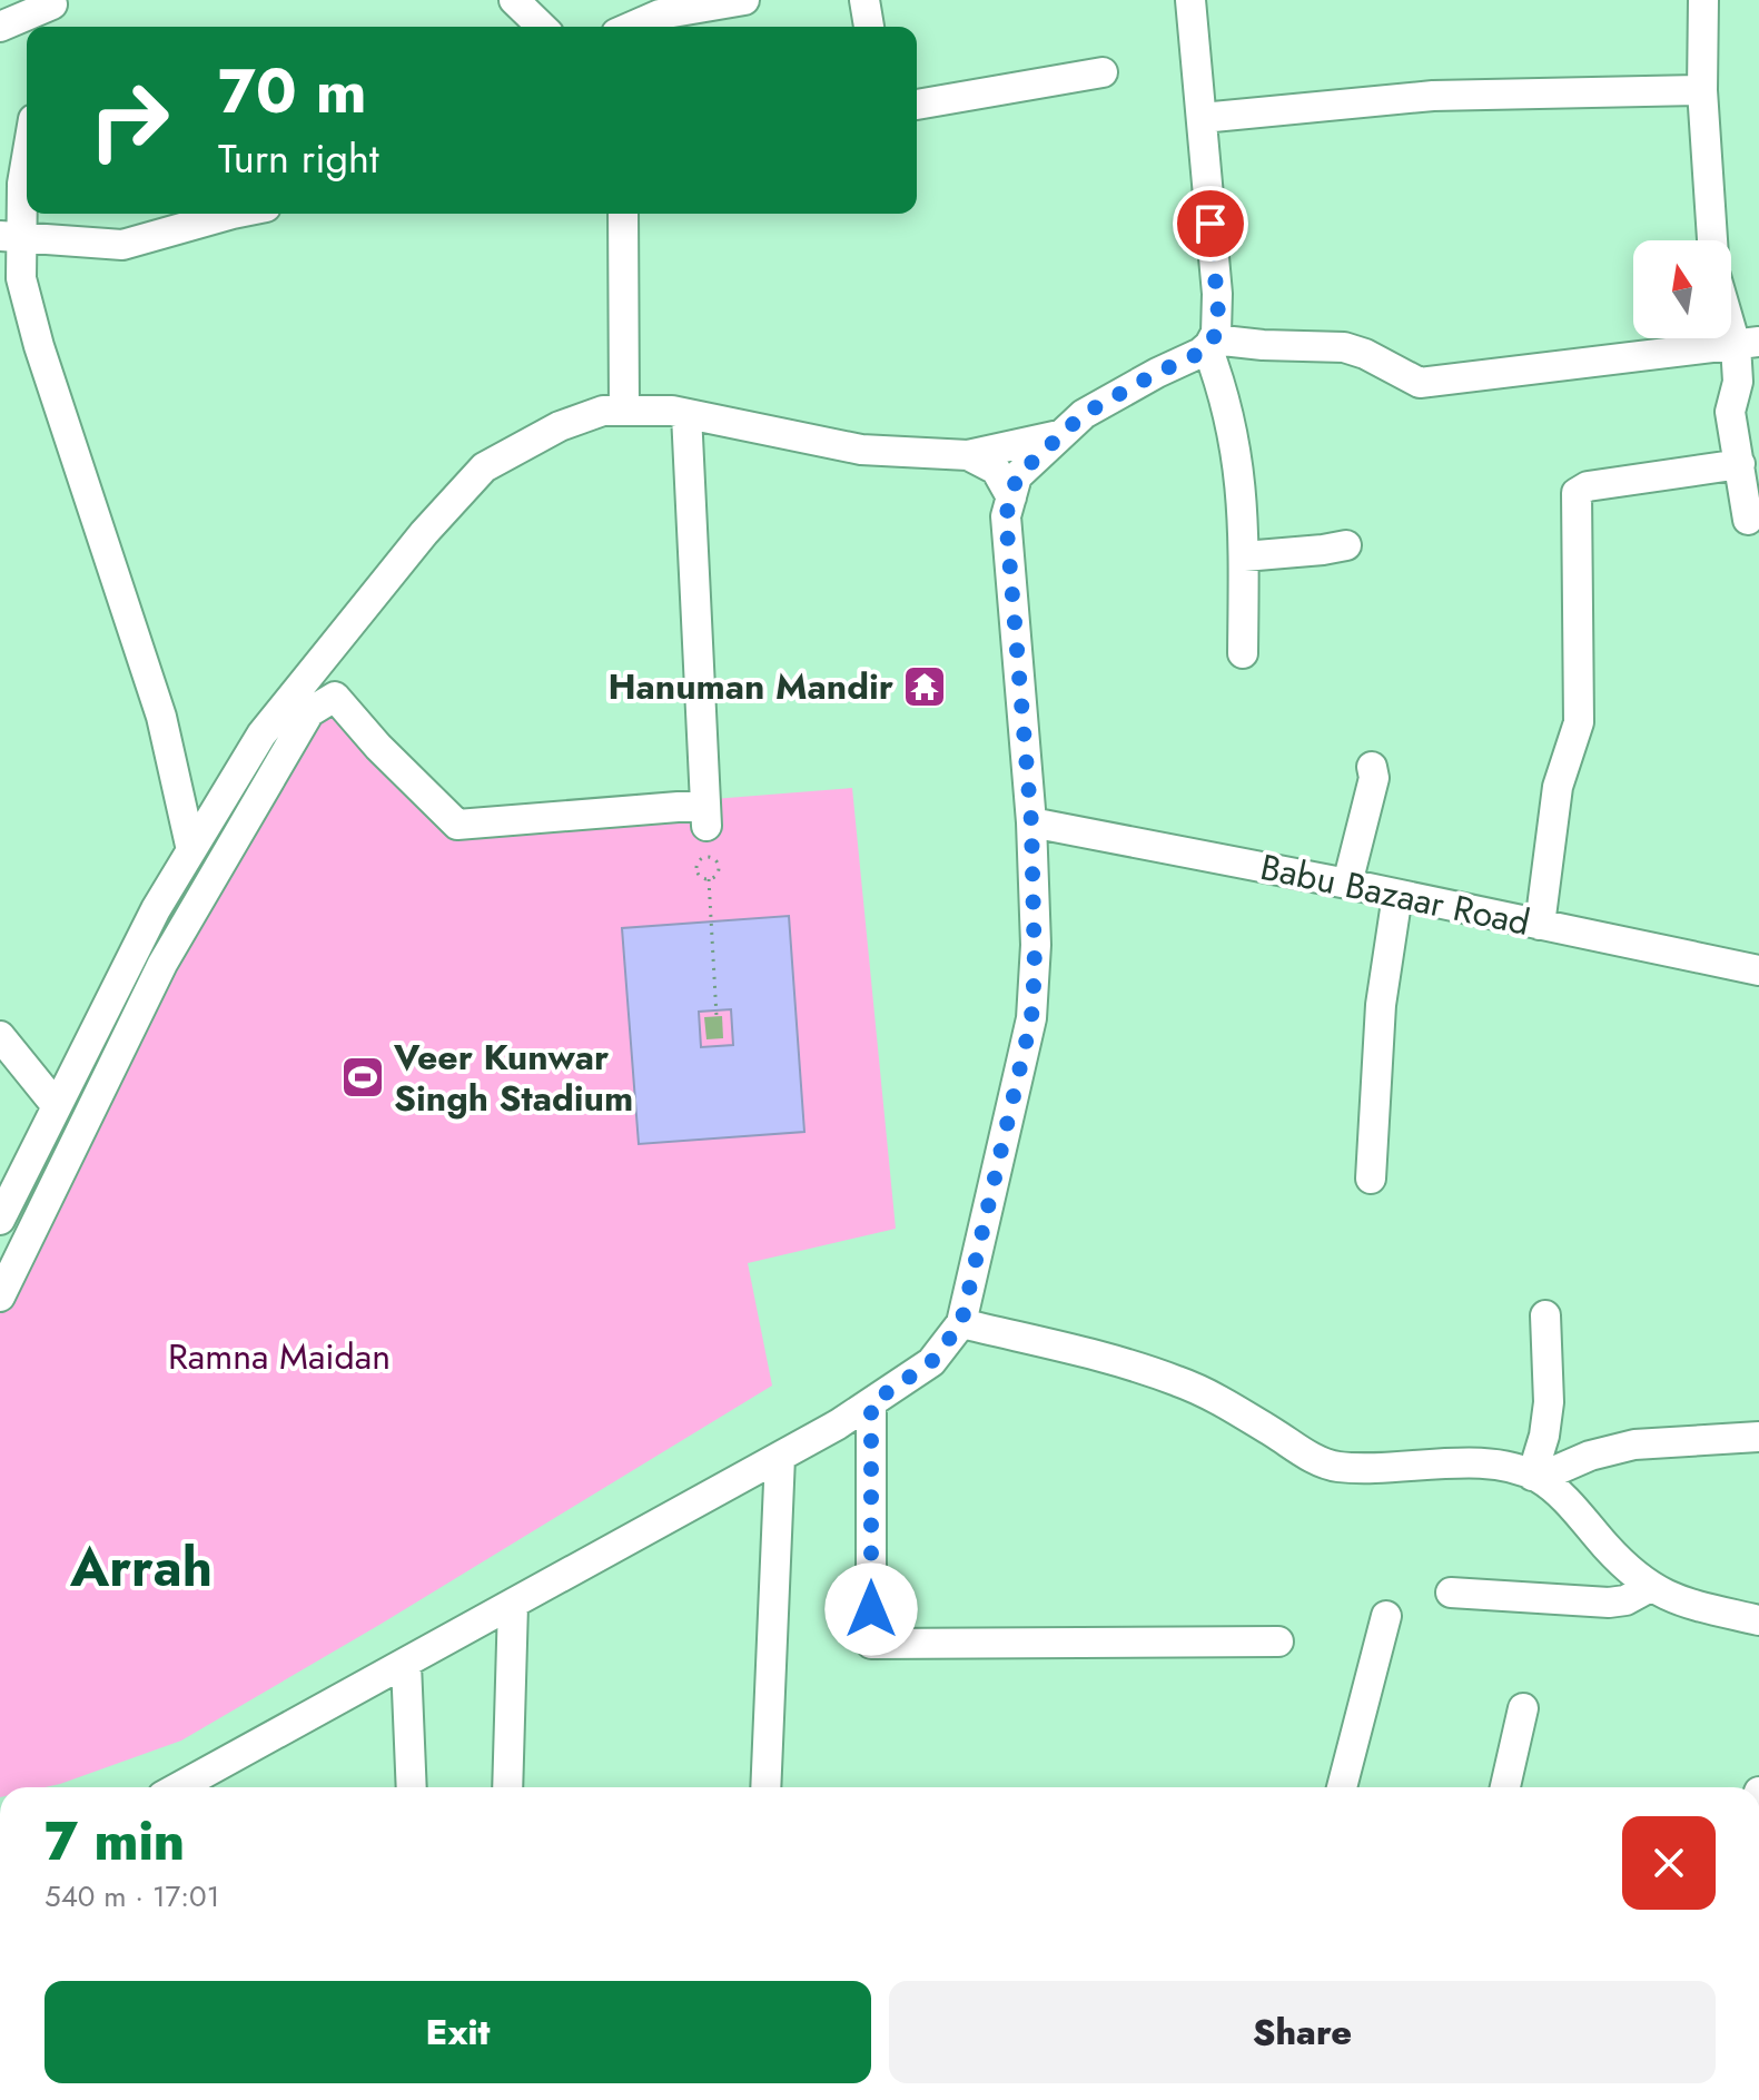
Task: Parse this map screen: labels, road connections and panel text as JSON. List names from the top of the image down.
{
  "streets": {
    "street": ["Babu Bazaar Road"]
  },
  "districts": ["Arrah"],
  "parks": ["Ramna Maidan"],
  "places": {
    "temple": ["Hanuman Mandir"],
    "sports": ["Veer Kunwar Singh Stadium"]
  },
  "north": "top",
  "page": {
    "turn": ["70 m", "Turn right"],
    "heading": ["7 min", "540 m · 17:01"],
    "buttons": ["Exit", "Share"]
  }
}
